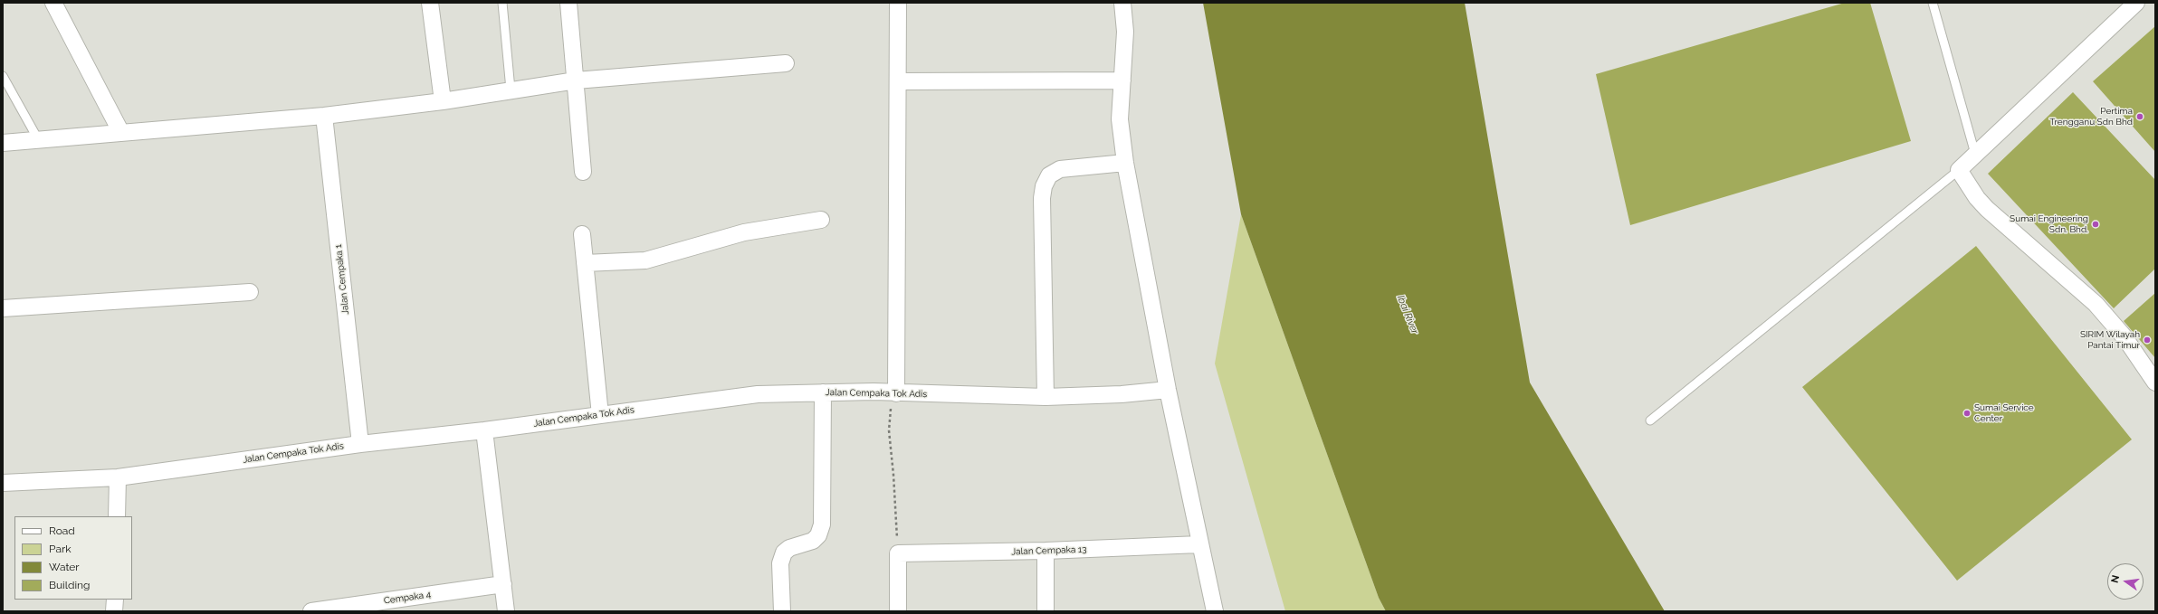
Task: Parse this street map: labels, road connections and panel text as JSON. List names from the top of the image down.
{
  "streets": {
    "street": [
      "Jalan Cempaka 1",
      "Jalan Cempaka Tok Adis",
      "Jalan Cempaka 13",
      "Cempaka 4"
    ]
  },
  "crossings": [
    ["Jalan Cempaka 1", "Jalan Cempaka Tok Adis"]
  ],
  "water": ["Ibai River"],
  "places": [
    "Pertima Trengganu Sdn Bhd",
    "Sumai Engineering Sdn. Bhd.",
    "SIRIM Wilayah Pantai Timur",
    "Sumai Service Center"
  ],
  "legend": [
    "Road",
    "Park",
    "Water",
    "Building"
  ],
  "north": "left"
}
